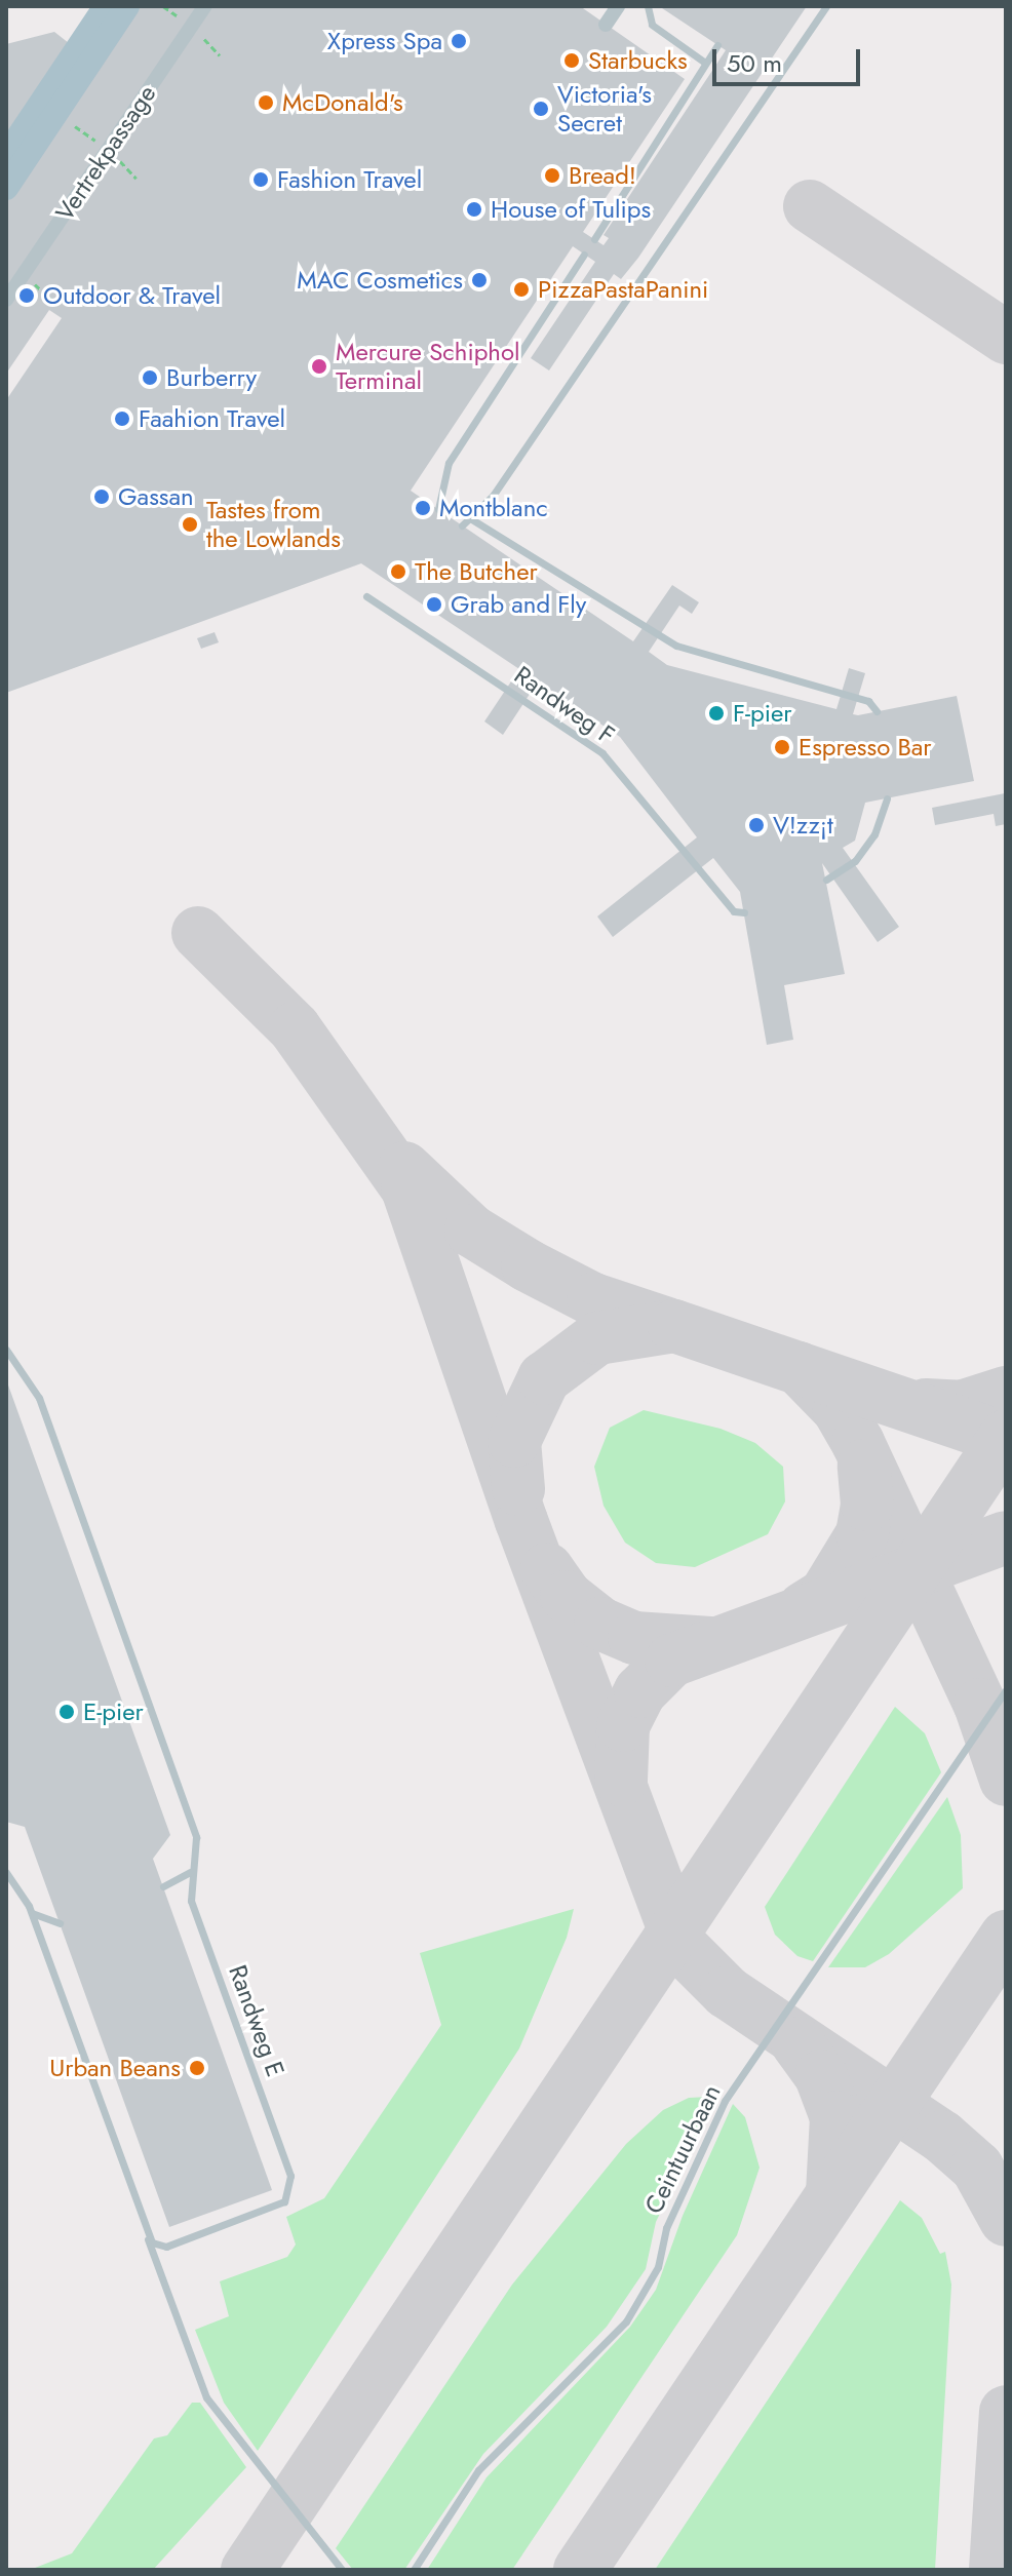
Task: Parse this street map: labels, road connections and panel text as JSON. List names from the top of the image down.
{
  "streets": {
    "street": ["Vertrekpassage"],
    "lane": ["Randweg F", "Randweg E", "Ceintuurbaan"]
  },
  "places": [
    "Xpress Spa",
    "Starbucks",
    "McDonald's",
    "Victoria's Secret",
    "Bread!",
    "Fashion Travel",
    "House of Tulips",
    "MAC Cosmetics",
    "PizzaPastaPanini",
    "Outdoor & Travel",
    "Mercure Schiphol Terminal",
    "Burberry",
    "Faahion Travel",
    "Gassan",
    "Montblanc",
    "Tastes from the Lowlands",
    "The Butcher",
    "Grab and Fly",
    "F-pier",
    "Espresso Bar",
    "V!zz¡t",
    "E-pier",
    "Urban Beans"
  ],
  "scale_bar": "50 m"
}
